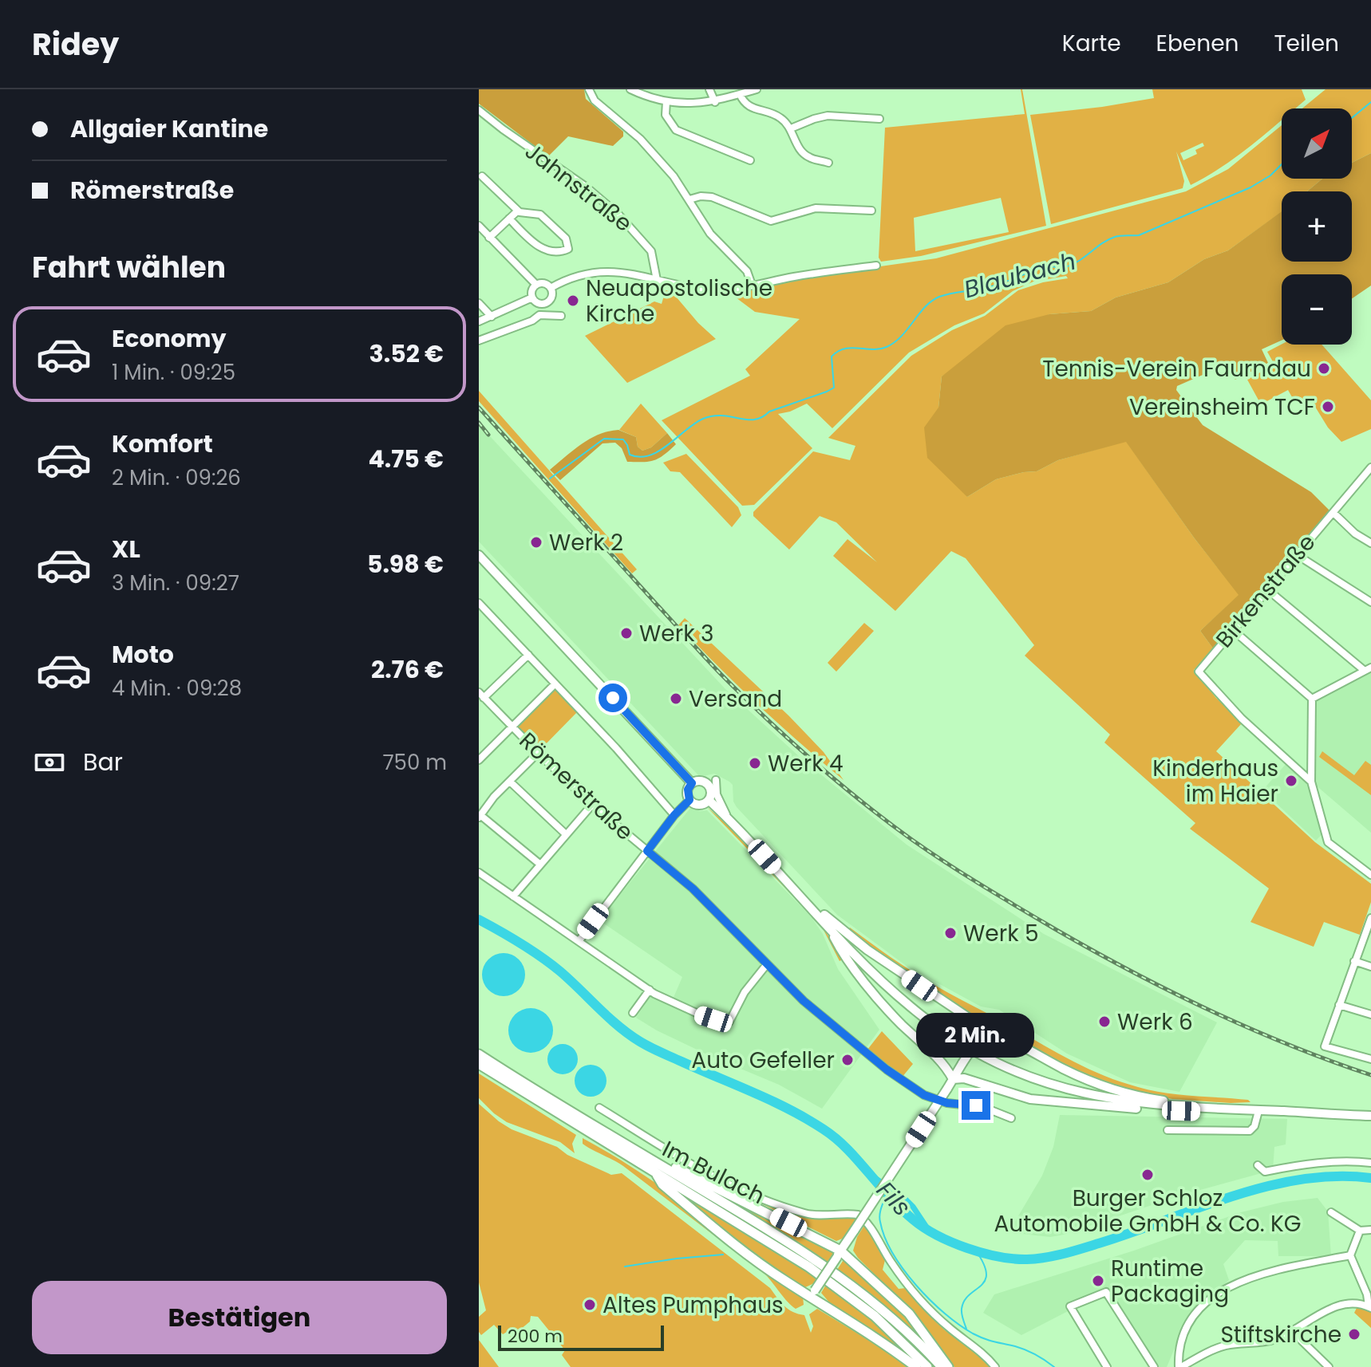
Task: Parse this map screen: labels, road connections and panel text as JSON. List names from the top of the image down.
{
  "streets": {
    "street": [
      "Jahnstraße",
      "Birkenstraße",
      "Römerstraße",
      "Im Bulach"
    ]
  },
  "water": ["Blaubach", "Fils"],
  "places": [
    "Neuapostolische Kirche",
    "Tennis-Verein Faurndau",
    "Vereinsheim TCF",
    "Werk 2",
    "Werk 3",
    "Versand",
    "Werk 4",
    "Kinderhaus im Haier",
    "Werk 5",
    "Werk 6",
    "Auto Gefeller",
    "Burger Schloz Automobile GmbH & Co. KG",
    "Runtime Packaging",
    "Altes Pumphaus",
    "Stiftskirche"
  ],
  "scale_bar": "200 m",
  "north": "top right",
  "page": {
    "header": "Ridey",
    "nav": ["Karte", "Ebenen", "Teilen"],
    "banner": ["Allgaier Kantine", "Römerstraße"],
    "map_buttons": ["+", "−"],
    "heading": "Fahrt wählen",
    "list": [
      {
        "name": "Economy",
        "note": "1 Min. · 09:25",
        "value": "3.52 €"
      },
      {
        "name": "Komfort",
        "note": "2 Min. · 09:26",
        "value": "4.75 €"
      },
      {
        "name": "XL",
        "note": "3 Min. · 09:27",
        "value": "5.98 €"
      },
      {
        "name": "Moto",
        "note": "4 Min. · 09:28",
        "value": "2.76 €"
      }
    ],
    "pay": ["Bar", "750 m"],
    "bubble": "2 Min.",
    "buttons": "Bestätigen",
    "scale": "200 m"
  }
}
